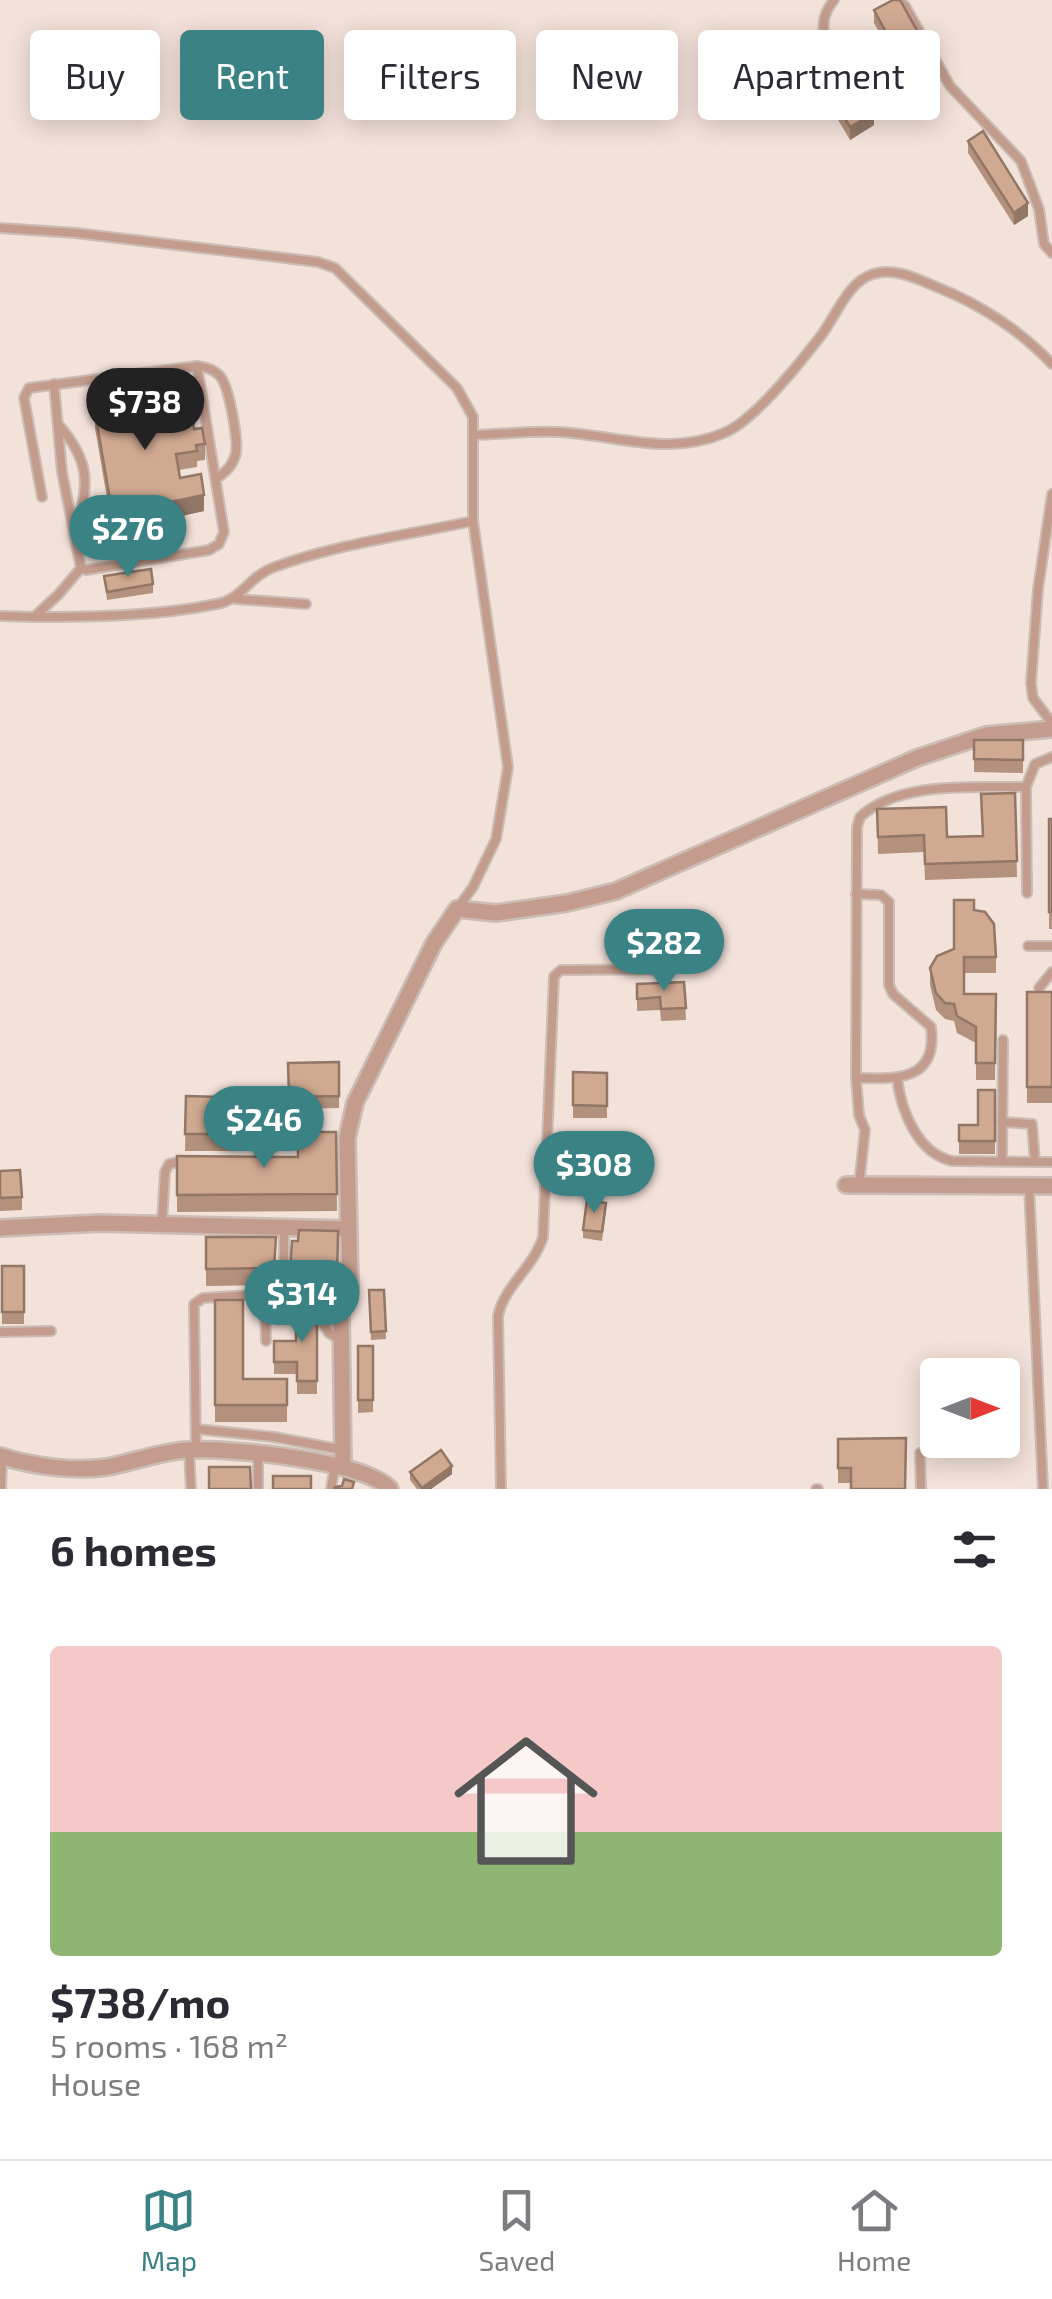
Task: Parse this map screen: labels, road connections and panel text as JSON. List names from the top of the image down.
{
  "north": "right",
  "page": {
    "chip": [
      "Buy",
      "Rent",
      "Filters",
      "New",
      "Apartment"
    ],
    "price": [
      "$738",
      "$276",
      "$282",
      "$246",
      "$308",
      "$314"
    ],
    "heading": "6 homes",
    "list": [
      {
        "name": "$738/mo",
        "note": "5 rooms · 168 m² · House"
      }
    ],
    "tabs": ["Map", "Saved", "Home"]
  }
}
